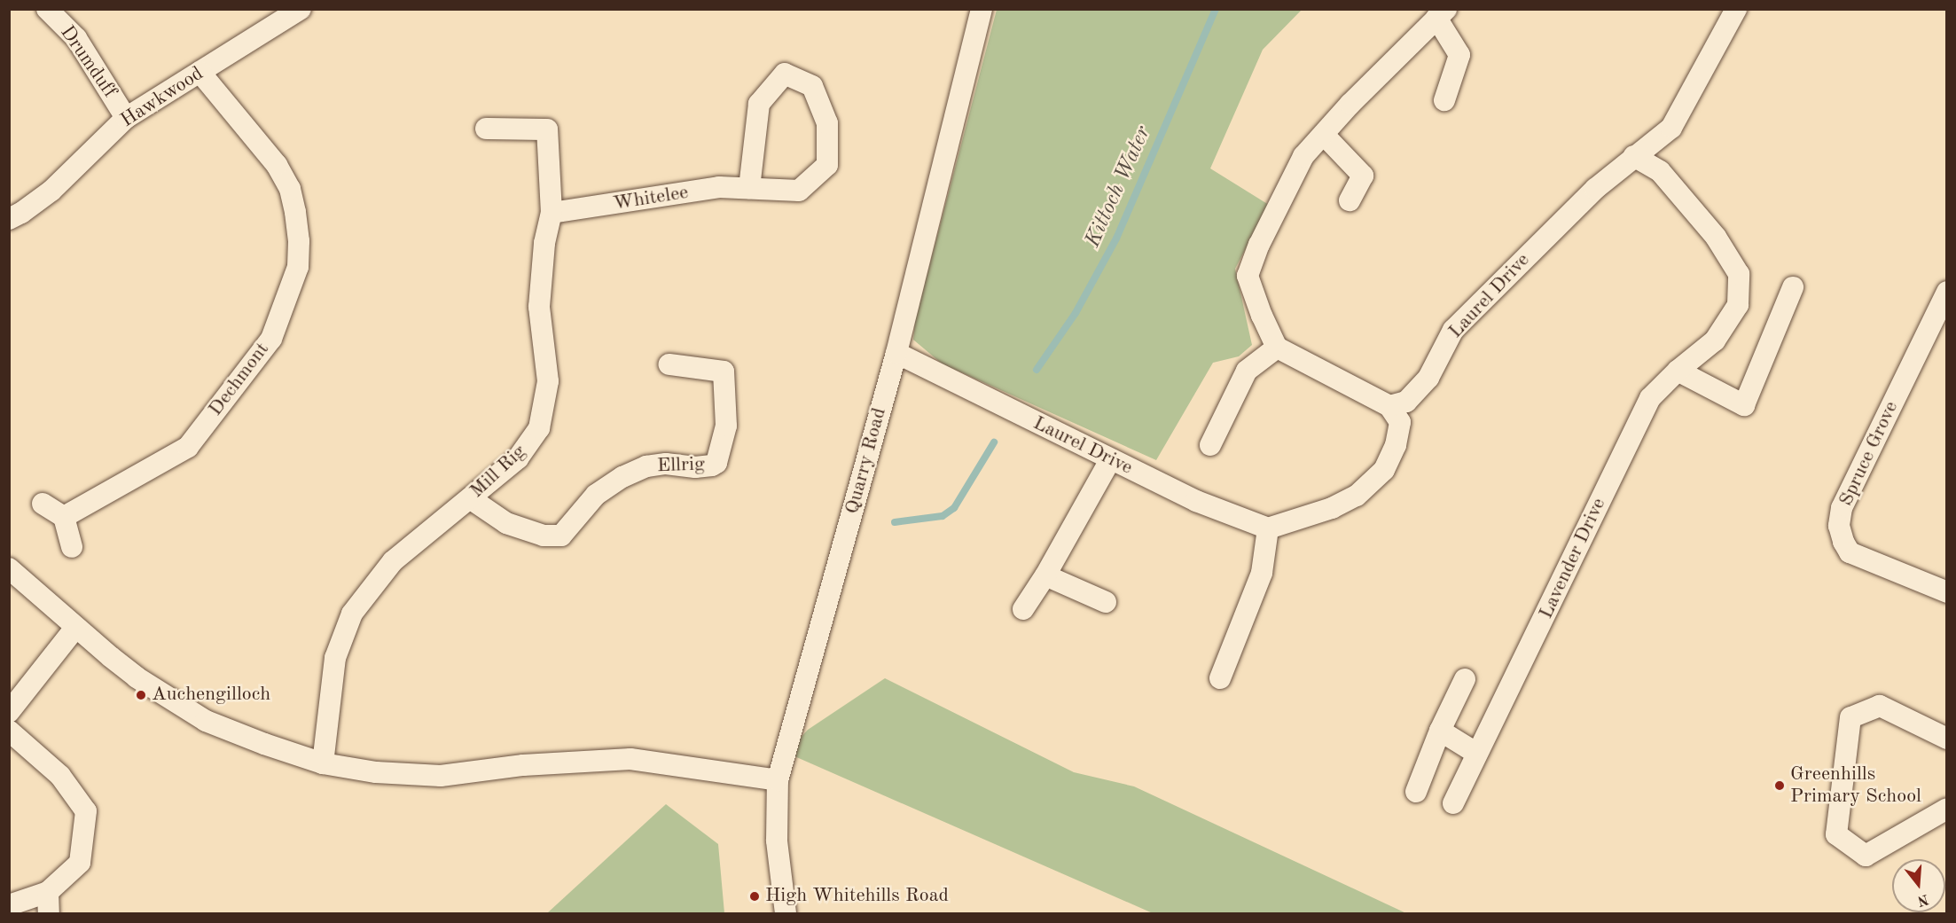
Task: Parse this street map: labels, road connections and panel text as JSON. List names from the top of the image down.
{
  "streets": {
    "street": [
      "Drumduff",
      "Hawkwood",
      "Whitelee",
      "Laurel Drive",
      "Dechmont",
      "Spruce Grove",
      "Quarry Road",
      "Ellrig",
      "Mill Rig",
      "Lavender Drive"
    ]
  },
  "crossings": [
    ["Drumduff", "Hawkwood"],
    ["Hawkwood", "Dechmont"],
    ["Whitelee", "Mill Rig"],
    ["Laurel Drive", "Quarry Road"],
    ["Laurel Drive", "Lavender Drive"],
    ["Ellrig", "Mill Rig"]
  ],
  "water": ["Kittoch Water"],
  "places": ["Auchengilloch", "Greenhills Primary School", "High Whitehills Road"],
  "north": "bottom"
}
